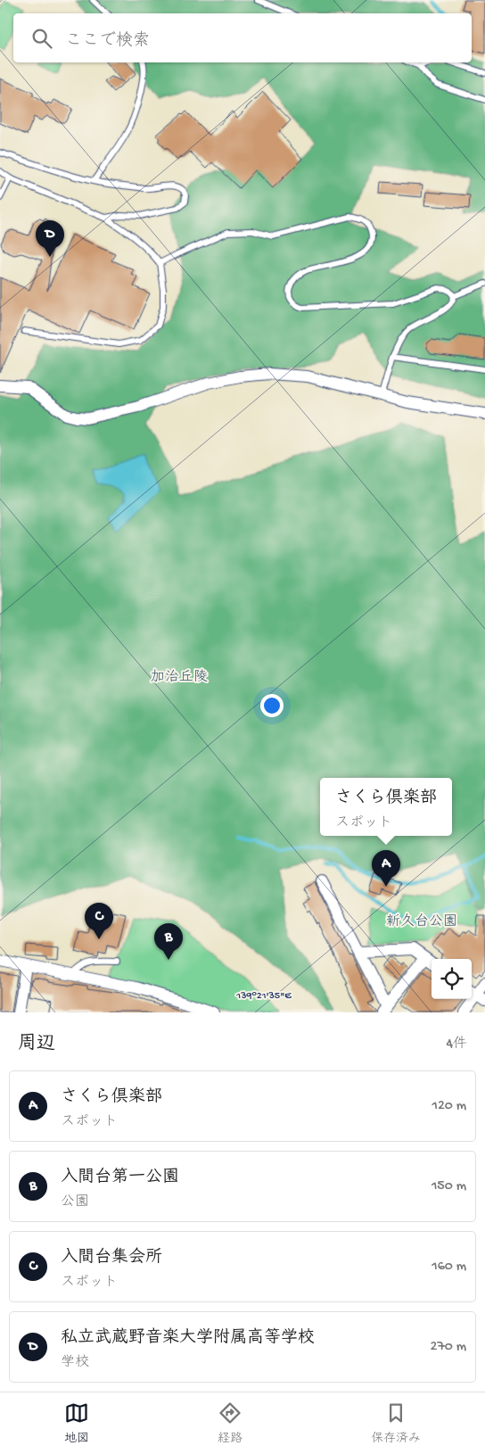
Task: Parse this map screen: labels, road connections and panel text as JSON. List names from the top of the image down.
{
  "parks": ["加治丘陵", "新久台公園"],
  "page": {
    "search": "ここで検索",
    "pins": [
      "D",
      "A",
      "C",
      "B"
    ],
    "popup": ["さくら倶楽部", "スポット"],
    "heading": ["周辺", "4件"],
    "list": [
      {
        "mark": "A",
        "name": "さくら倶楽部",
        "note": "スポット",
        "value": "120 m"
      },
      {
        "mark": "B",
        "name": "入間台第一公園",
        "note": "公園",
        "value": "150 m"
      },
      {
        "mark": "C",
        "name": "入間台集会所",
        "note": "スポット",
        "value": "160 m"
      },
      {
        "mark": "D",
        "name": "私立武蔵野音楽大学附属高等学校",
        "note": "学校",
        "value": "270 m"
      }
    ],
    "nav": ["地図", "経路", "保存済み"]
  },
  "coordinates": ["139°21'35\"E"]
}
